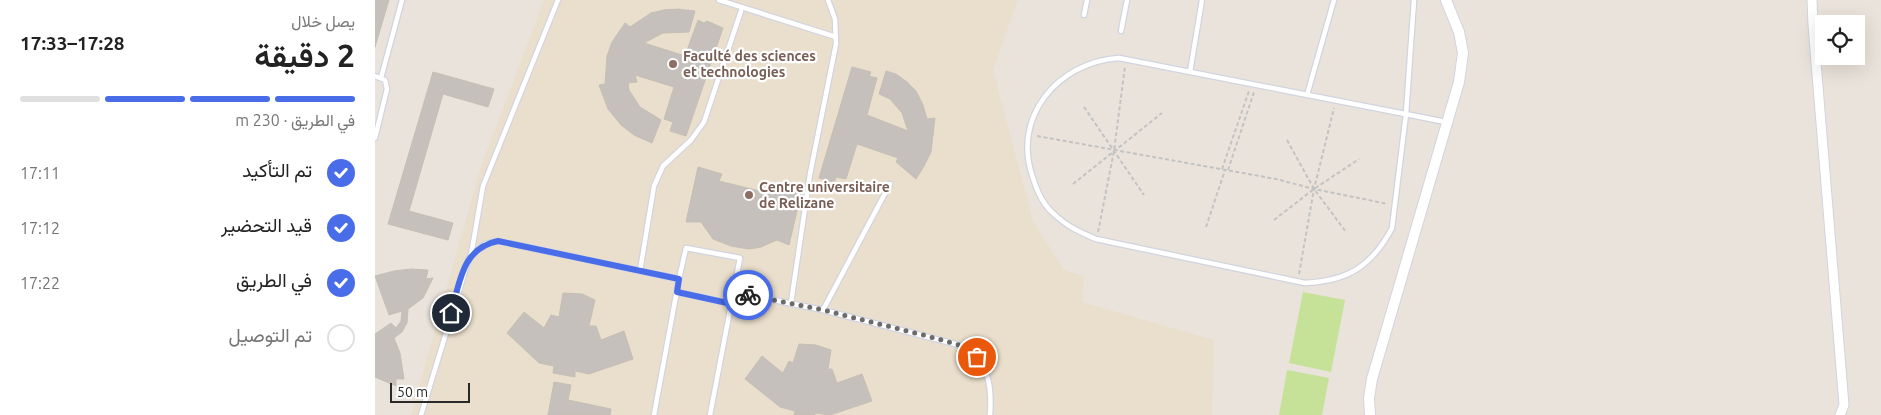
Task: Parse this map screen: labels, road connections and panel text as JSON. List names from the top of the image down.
{
  "places": ["Faculté des sciences et technologies", "Centre universitaire de Relizane"],
  "scale_bar": "50 m",
  "page": {
    "heading": ["2 دقيقة", "يصل خلال", "17:28–17:33"],
    "bar": "في الطريق · 230 m",
    "list": [
      ["تم التأكيد", "17:11"],
      ["قيد التحضير", "17:12"],
      ["في الطريق", "17:22"],
      "تم التوصيل"
    ],
    "scale": "50 m"
  }
}
